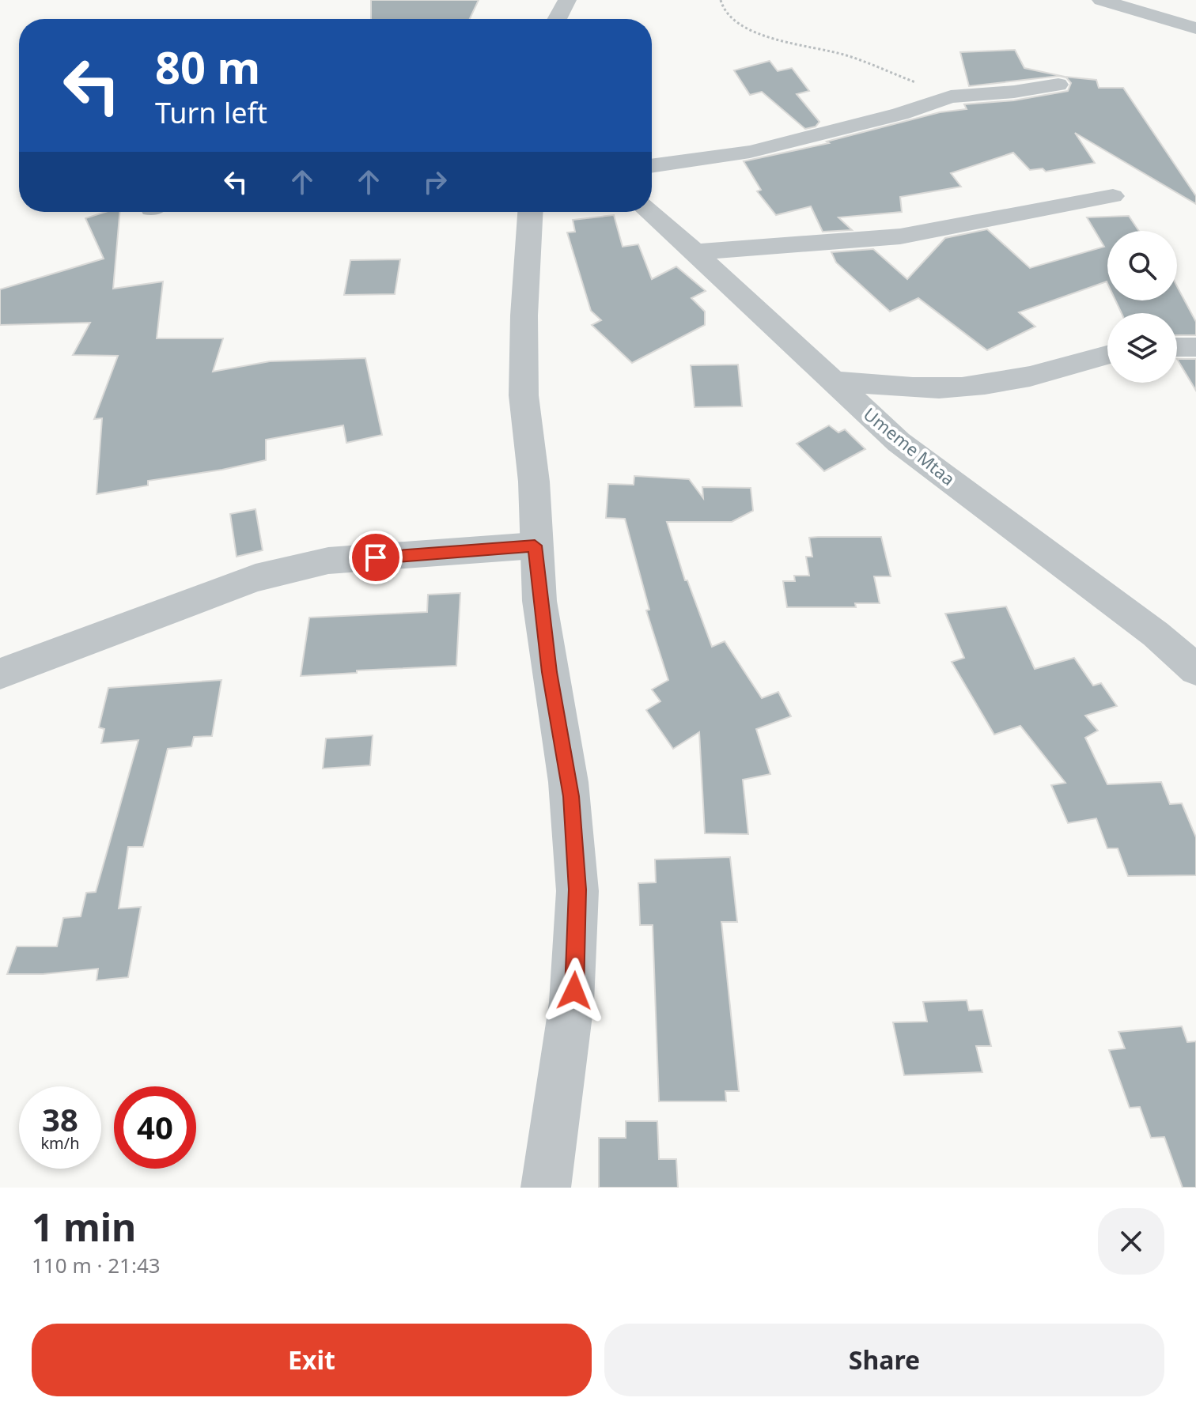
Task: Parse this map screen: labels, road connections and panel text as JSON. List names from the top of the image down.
{
  "streets": {
    "street": ["Umeme Mtaa"]
  },
  "page": {
    "turn": ["80 m", "Turn left"],
    "speed": "38 km/h",
    "limit": "40",
    "heading": ["1 min", "110 m · 21:43"],
    "buttons": ["Exit", "Share"]
  }
}
